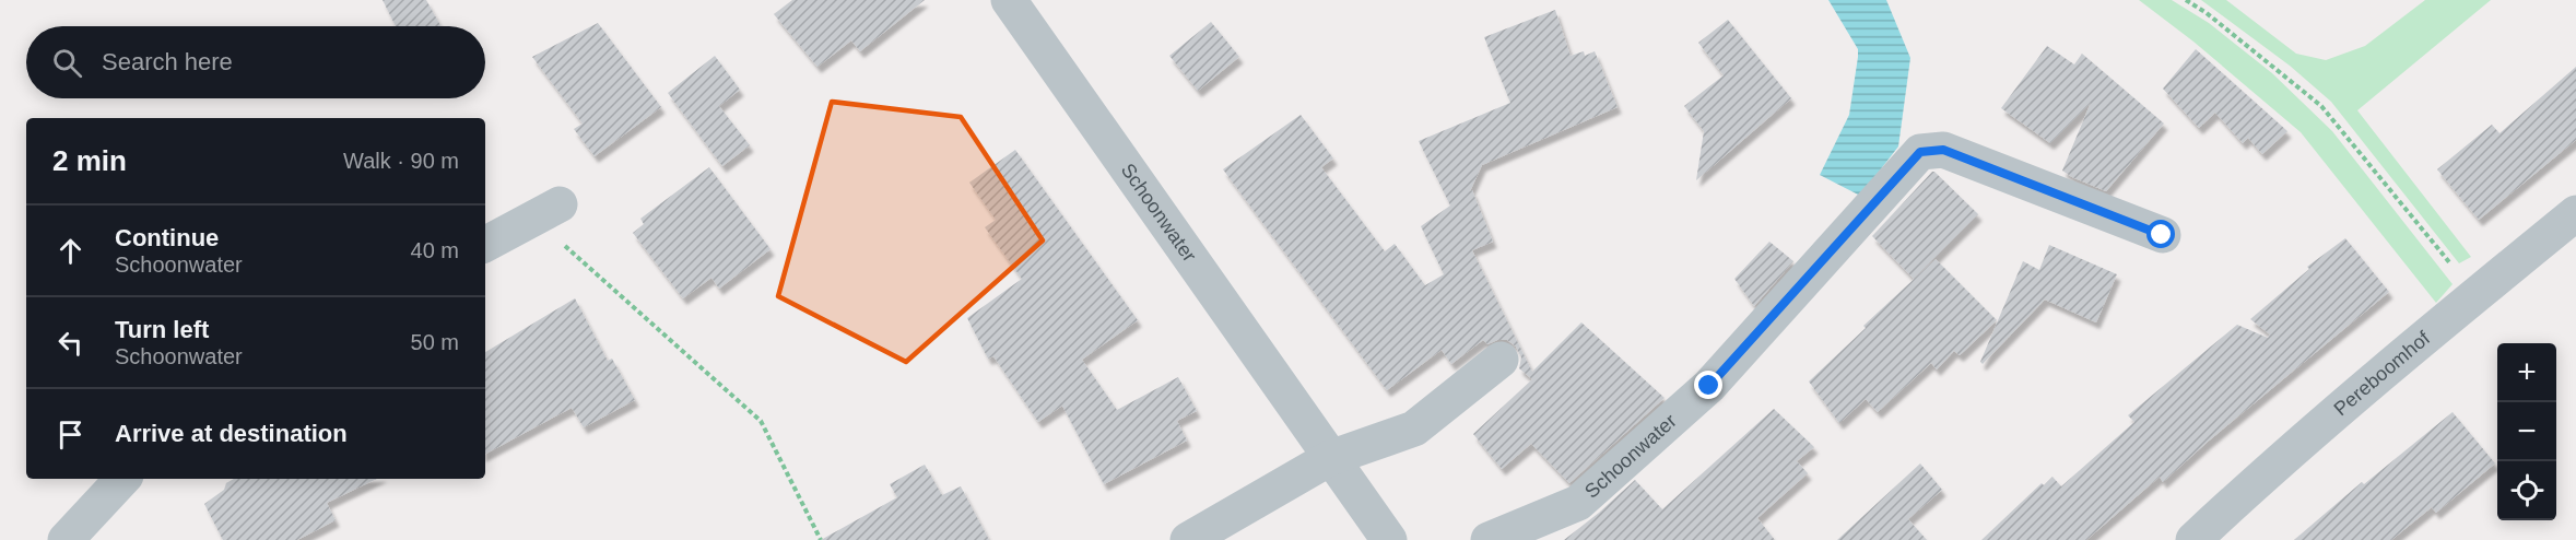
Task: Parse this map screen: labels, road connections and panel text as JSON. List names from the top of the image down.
{
  "streets": {
    "street": ["Schoonwater", "Pereboomhof"]
  },
  "page": {
    "search": "Search here",
    "heading": ["2 min", "Walk · 90 m"],
    "list": [
      ["Continue", "Schoonwater", "40 m"],
      ["Turn left", "Schoonwater", "50 m"],
      "Arrive at destination"
    ],
    "map_buttons": ["+", "−"]
  }
}
